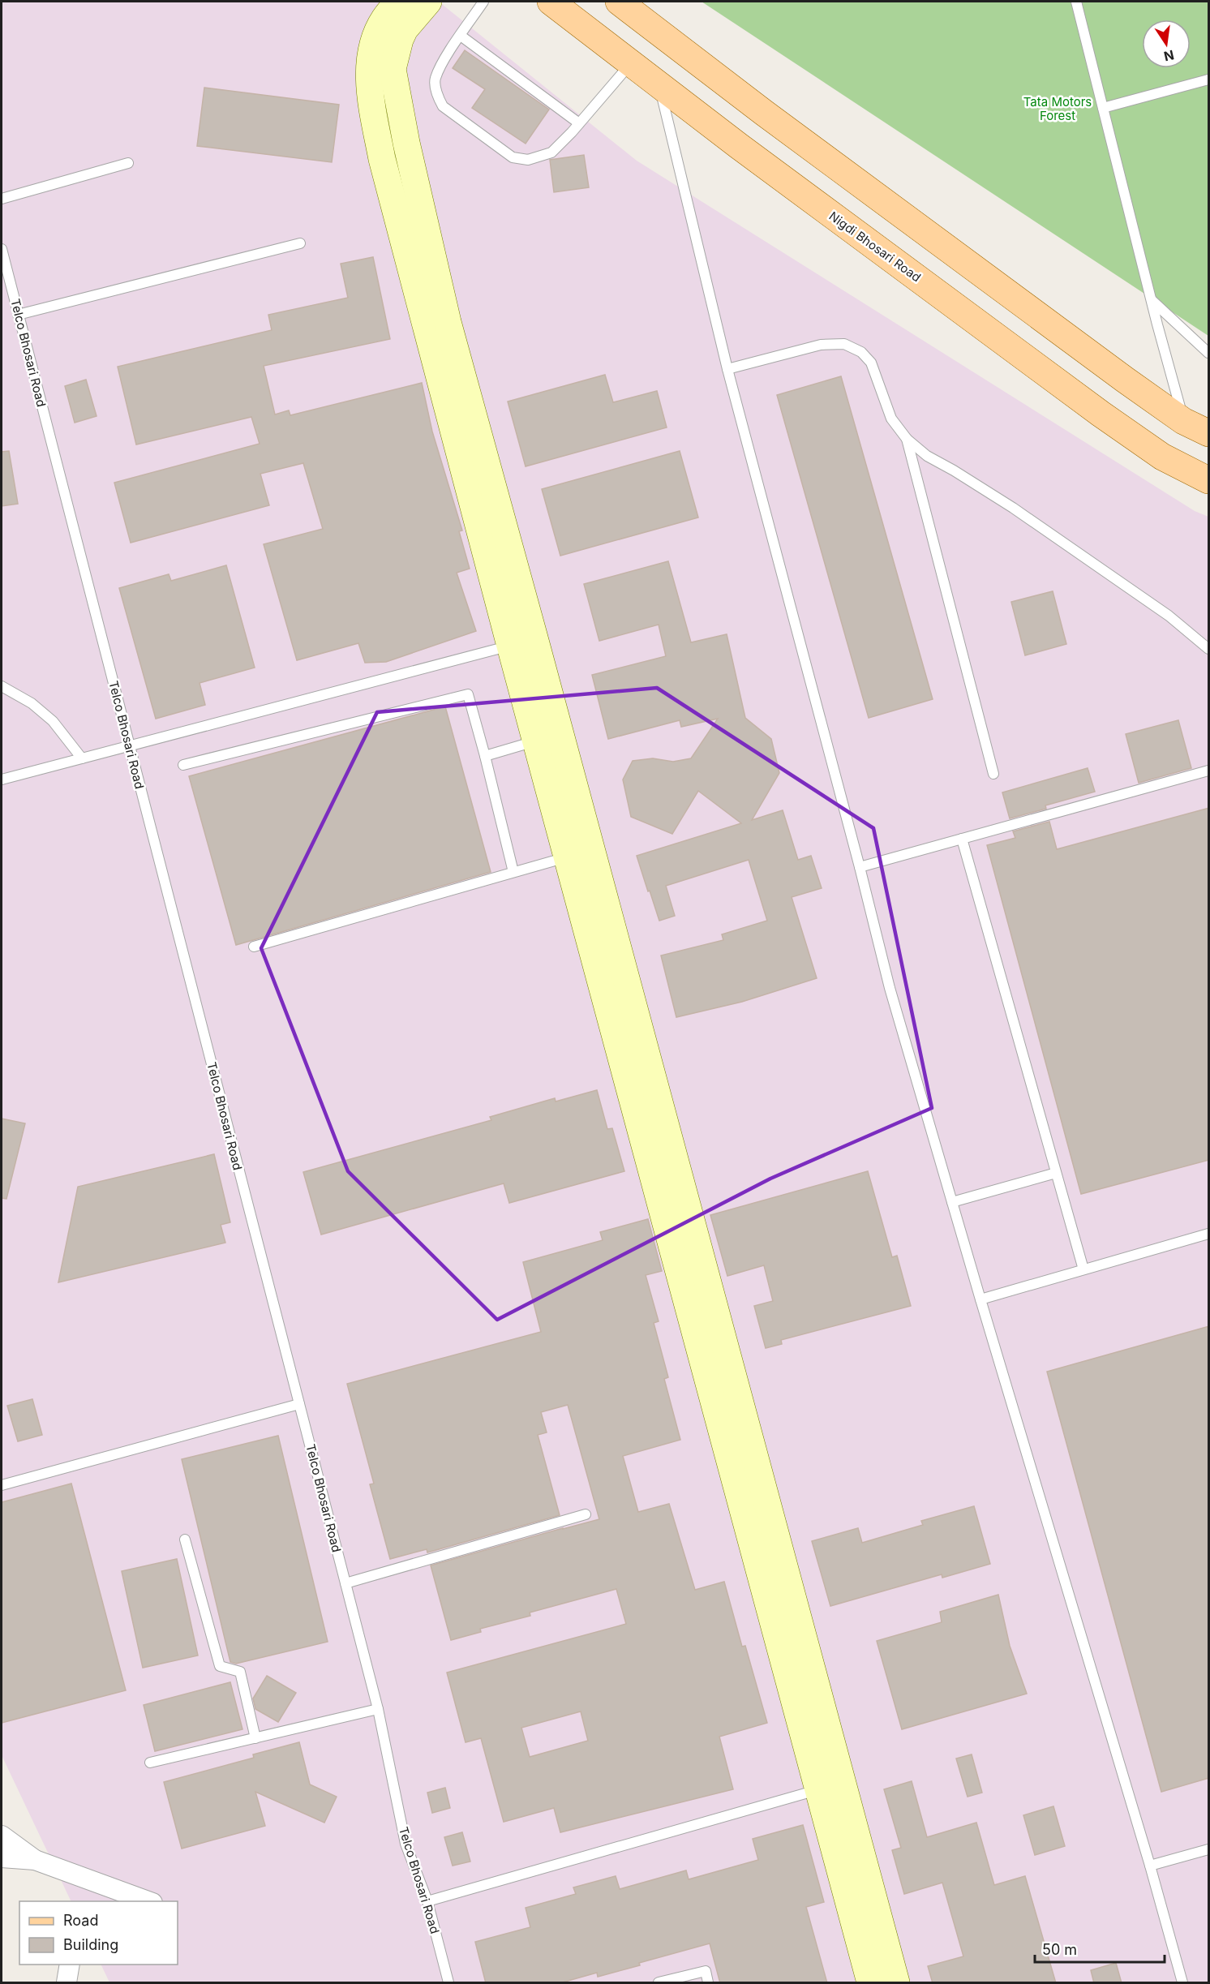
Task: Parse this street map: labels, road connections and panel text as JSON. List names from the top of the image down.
{
  "streets": {
    "main road": ["Nigdi Bhosari Road"],
    "lane": ["Telco Bhosari Road"]
  },
  "parks": ["Tata Motors Forest"],
  "legend": ["Road", "Building"],
  "scale_bar": "50 m",
  "north": "bottom"
}
